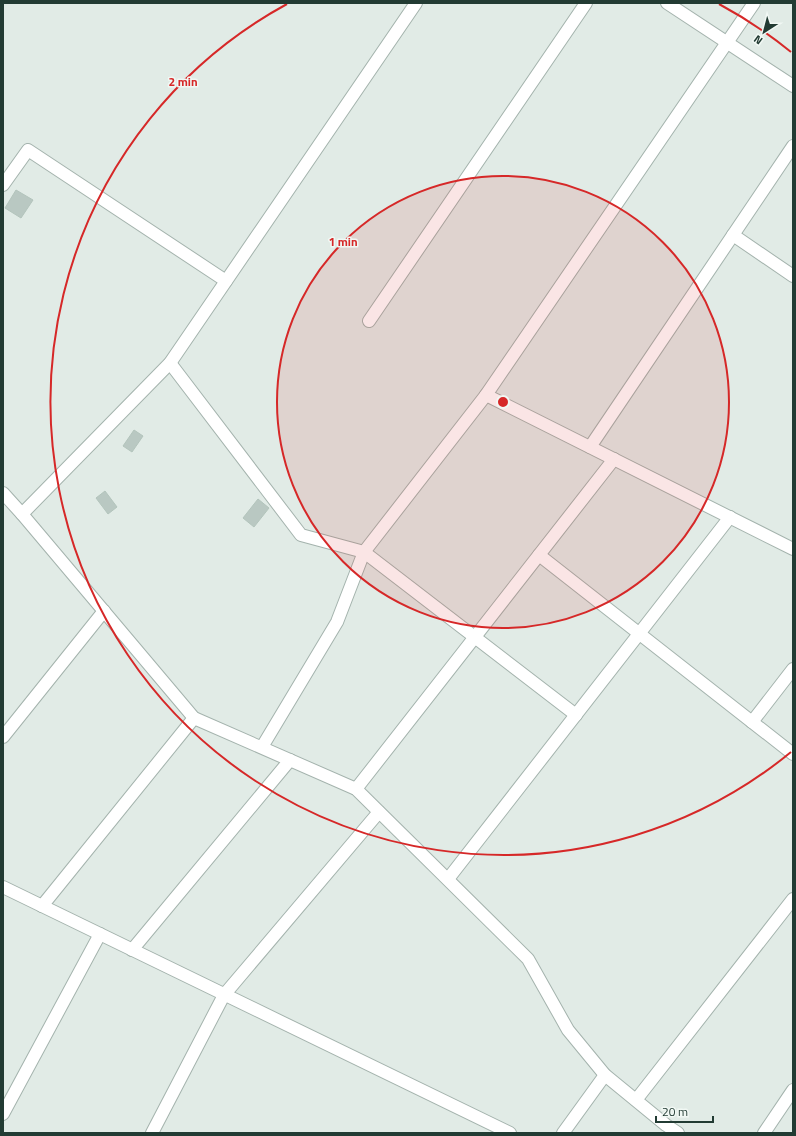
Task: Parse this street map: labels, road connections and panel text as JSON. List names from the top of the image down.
{
  "scale_bar": "20 m",
  "north": "bottom left",
  "rings": ["2 min", "1 min"]
}
